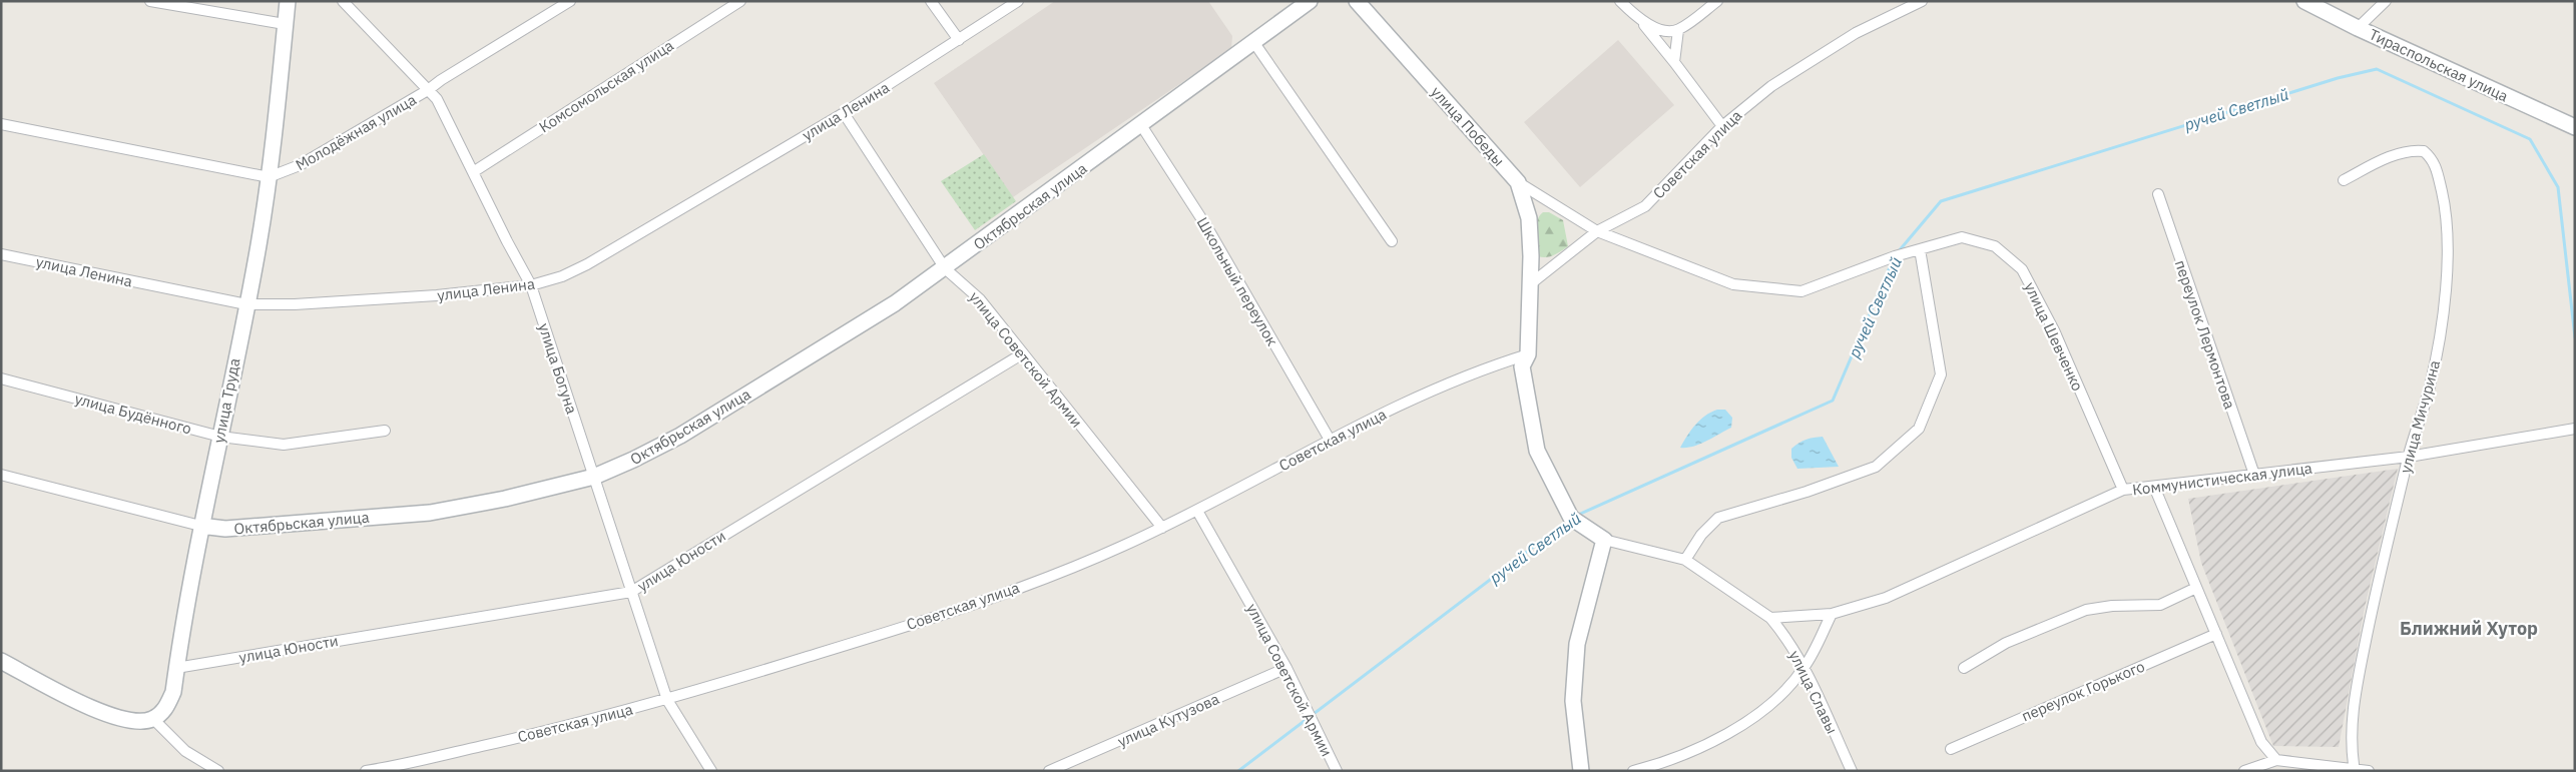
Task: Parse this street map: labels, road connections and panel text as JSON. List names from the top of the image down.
{
  "streets": {
    "street": [
      "Тираспольская улица",
      "Комсомольская улица",
      "улица Ленина",
      "улица Победы",
      "Молодёжная улица",
      "Советская улица",
      "Октябрьская улица",
      "Школьный переулок",
      "переулок Лермонтова",
      "улица Шевченко",
      "улица Советской Армии",
      "улица Богуна",
      "улица Труда",
      "улица Будённого",
      "улица Мичурина",
      "Коммунистическая улица",
      "улица Юности",
      "переулок Горького",
      "улица Славы",
      "улица Кутузова"
    ]
  },
  "crossings": [
    ["Комсомольская улица", "улица Богуна"],
    ["улица Ленина", "улица Советской Армии"],
    ["улица Ленина", "улица Богуна"],
    ["улица Ленина", "улица Труда"],
    ["улица Победы", "Советская улица"],
    ["улица Победы", "улица Шевченко"],
    ["Молодёжная улица", "улица Богуна"],
    ["Молодёжная улица", "улица Труда"],
    ["Советская улица", "Школьный переулок"],
    ["Советская улица", "улица Шевченко"],
    ["Советская улица", "улица Советской Армии"],
    ["Советская улица", "улица Богуна"],
    ["Октябрьская улица", "Школьный переулок"],
    ["Октябрьская улица", "улица Советской Армии"],
    ["Октябрьская улица", "улица Богуна"],
    ["Октябрьская улица", "улица Труда"],
    ["переулок Лермонтова", "Коммунистическая улица"],
    ["улица Шевченко", "Коммунистическая улица"],
    ["улица Советской Армии", "улица Юности"],
    ["улица Советской Армии", "улица Кутузова"],
    ["улица Богуна", "улица Юности"],
    ["улица Труда", "улица Будённого"],
    ["улица Труда", "улица Юности"],
    ["улица Мичурина", "Коммунистическая улица"],
    ["Коммунистическая улица", "улица Славы"]
  ],
  "districts": ["Ближний Хутор"],
  "water": ["ручей Светлый"]
}
